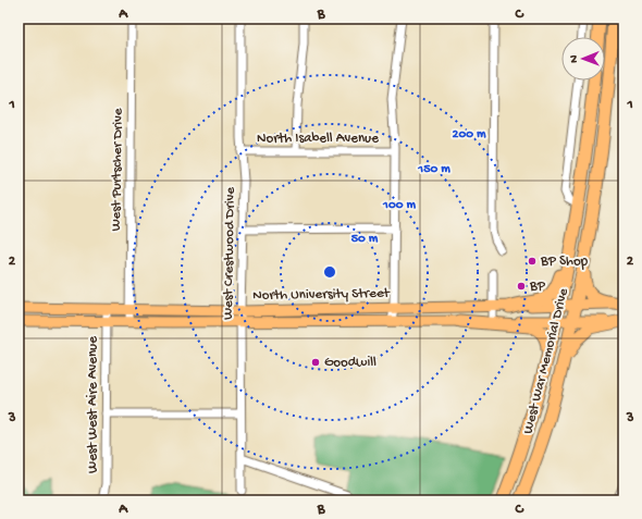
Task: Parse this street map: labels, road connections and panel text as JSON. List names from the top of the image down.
{
  "streets": {
    "highway": ["West War Memorial Drive"],
    "main road": ["North University Street"],
    "street": [
      "North Isabell Avenue",
      "West Purtscher Drive",
      "West Crestwood Drive",
      "West West Aire Avenue"
    ]
  },
  "crossings": [
    ["North Isabell Avenue", "West Crestwood Drive"],
    ["West Purtscher Drive", "North University Street"],
    ["West Crestwood Drive", "North University Street"],
    ["North University Street", "West War Memorial Drive"],
    ["North University Street", "West West Aire Avenue"]
  ],
  "places": ["BP Shop", "BP", "Goodwill"],
  "north": "left",
  "grid": {
    "columns": ["A", "B", "C"],
    "rows": ["1", "2", "3"]
  },
  "rings": [
    "200 m",
    "150 m",
    "100 m",
    "50 m"
  ]
}
